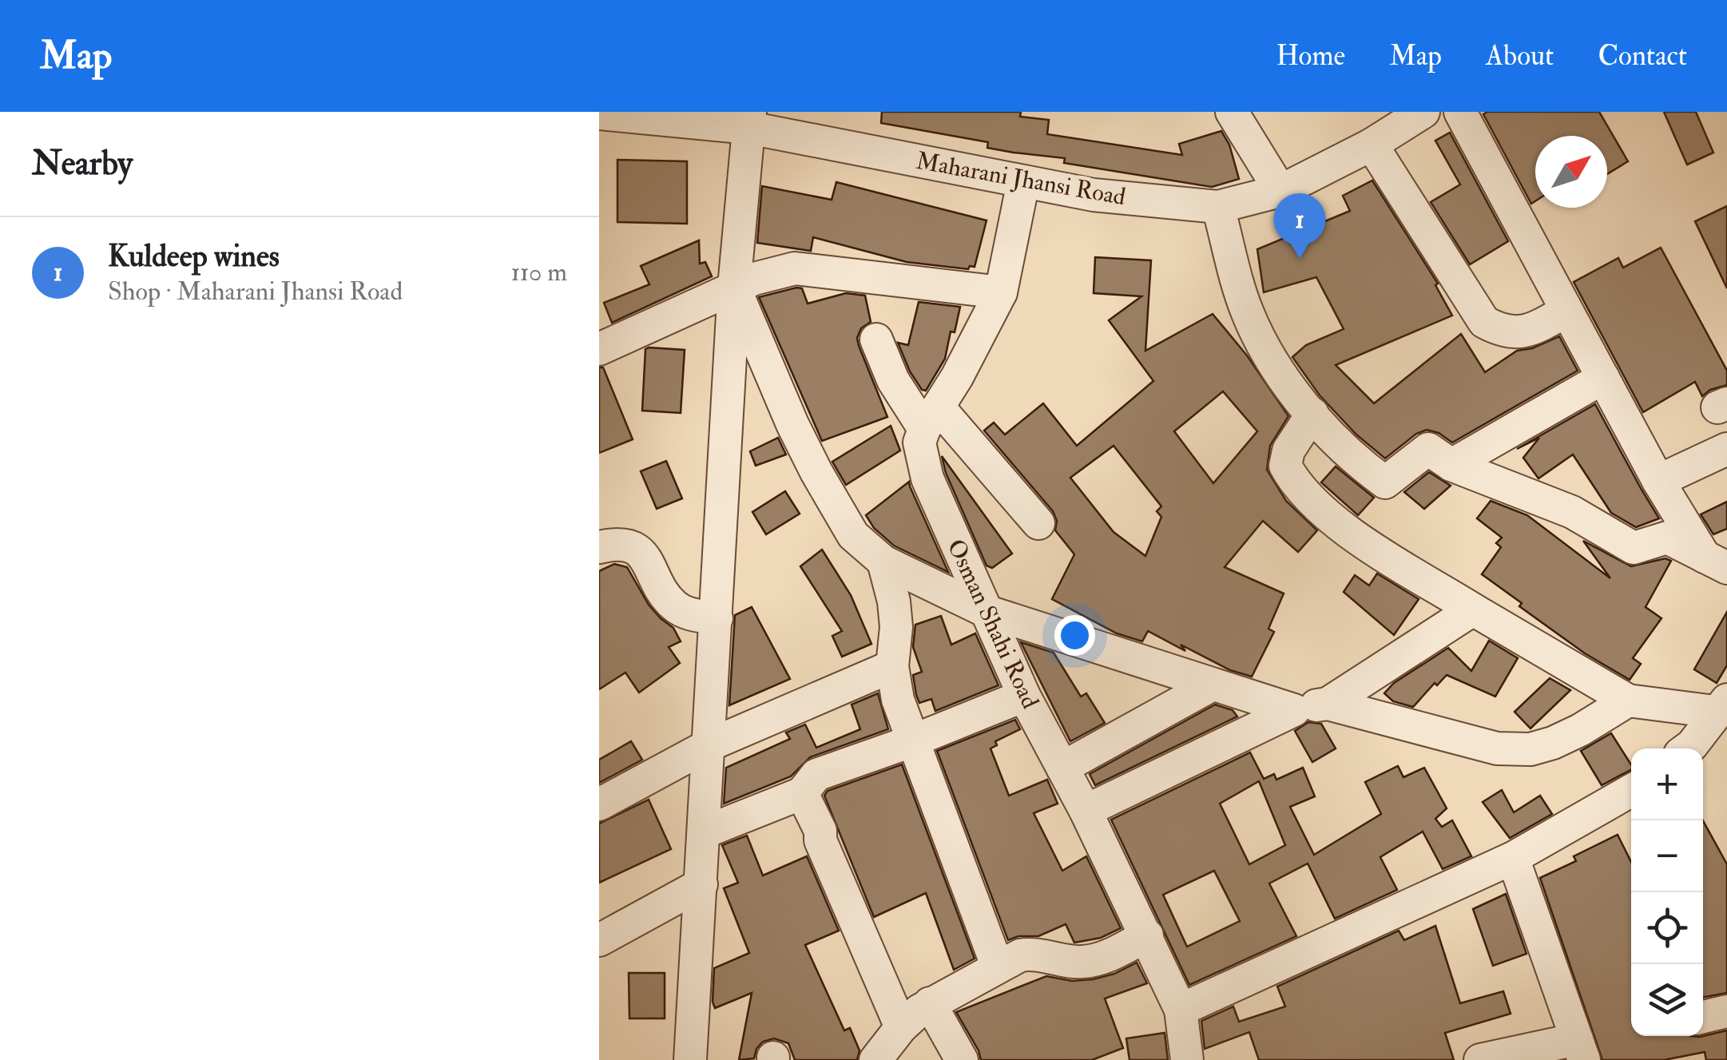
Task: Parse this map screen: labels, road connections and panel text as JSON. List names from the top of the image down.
{
  "streets": {
    "street": ["Maharani Jhansi Road", "Osman Shahi Road"]
  },
  "north": "top right",
  "page": {
    "header": "Map",
    "nav": [
      "Home",
      "Map",
      "About",
      "Contact"
    ],
    "heading": "Nearby",
    "pins": "1",
    "list": [
      {
        "mark": "1",
        "name": "Kuldeep wines",
        "note": "Shop · Maharani Jhansi Road",
        "value": "110 m"
      }
    ],
    "map_buttons": ["+", "−"]
  }
}
